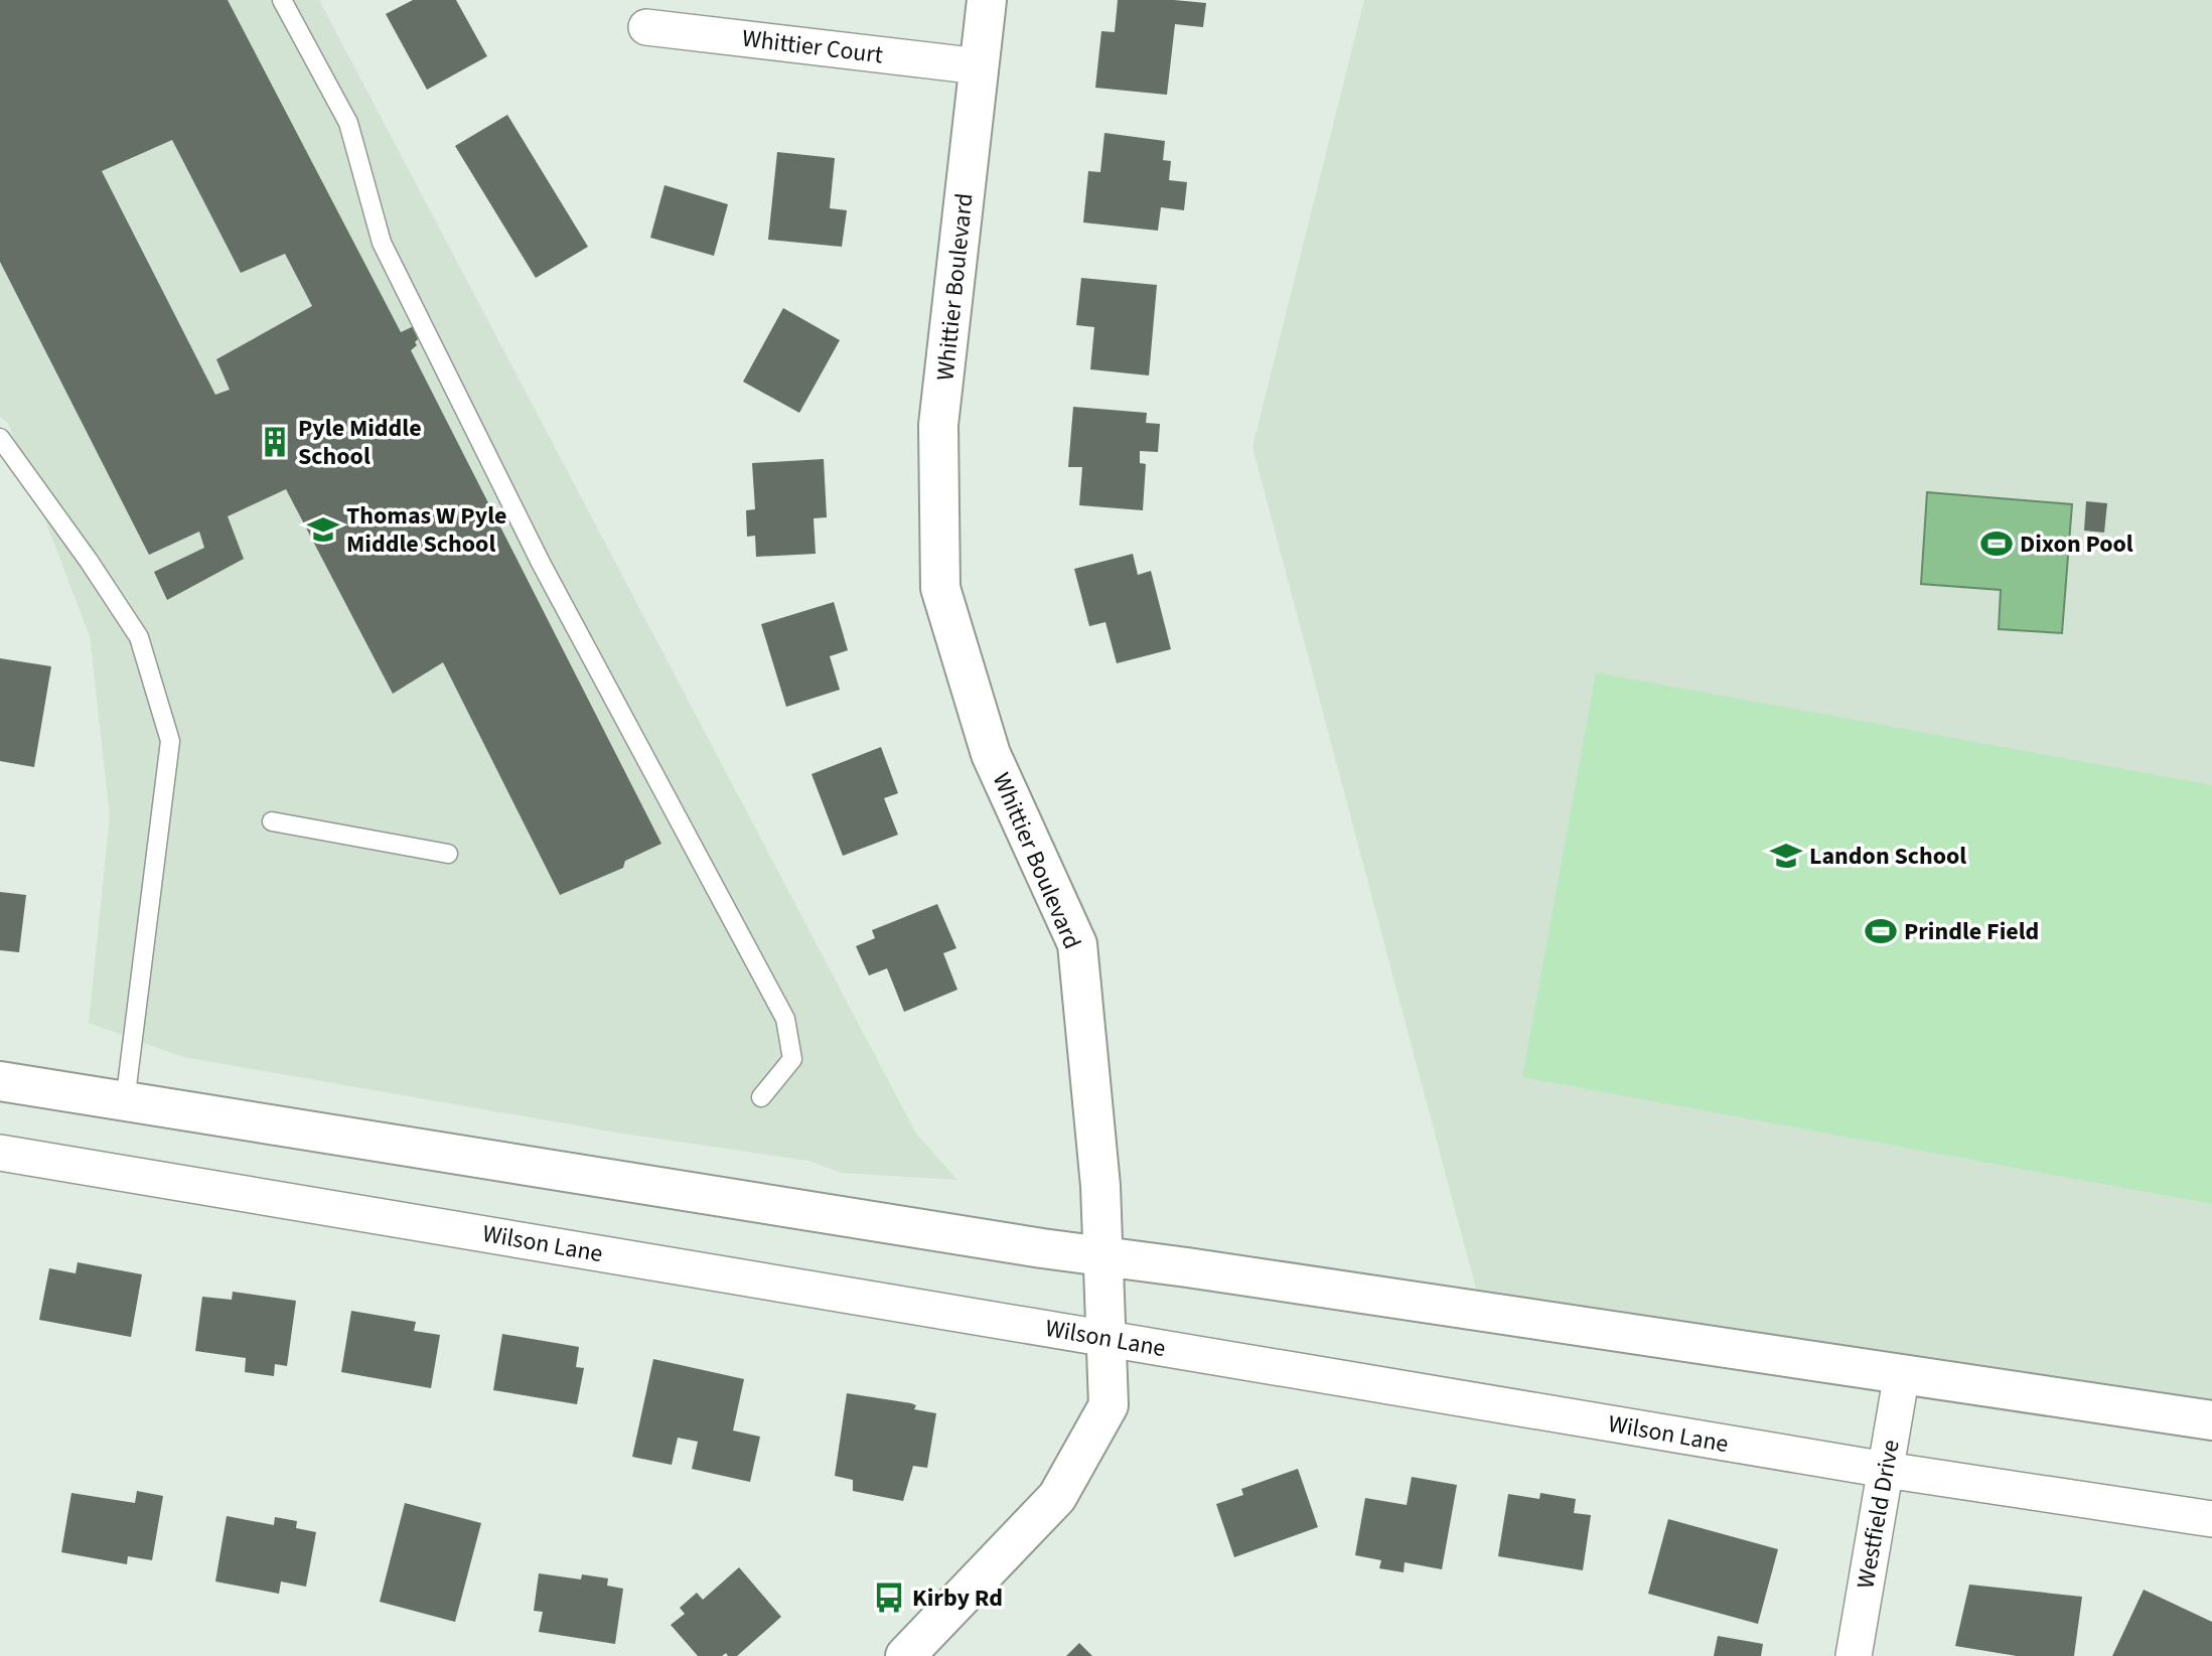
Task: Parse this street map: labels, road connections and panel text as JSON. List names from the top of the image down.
{
  "streets": {
    "main road": ["Whittier Boulevard"],
    "street": ["Whittier Court", "Wilson Lane", "Westfield Drive"]
  },
  "crossings": [
    ["Whittier Court", "Whittier Boulevard"],
    ["Whittier Boulevard", "Wilson Lane"],
    ["Wilson Lane", "Westfield Drive"]
  ],
  "places": {
    "building": ["Pyle Middle School"],
    "school or university": ["Thomas W Pyle Middle School", "Landon School"],
    "sports": ["Dixon Pool", "Prindle Field"],
    "bus stop": ["Kirby Rd"]
  }
}
